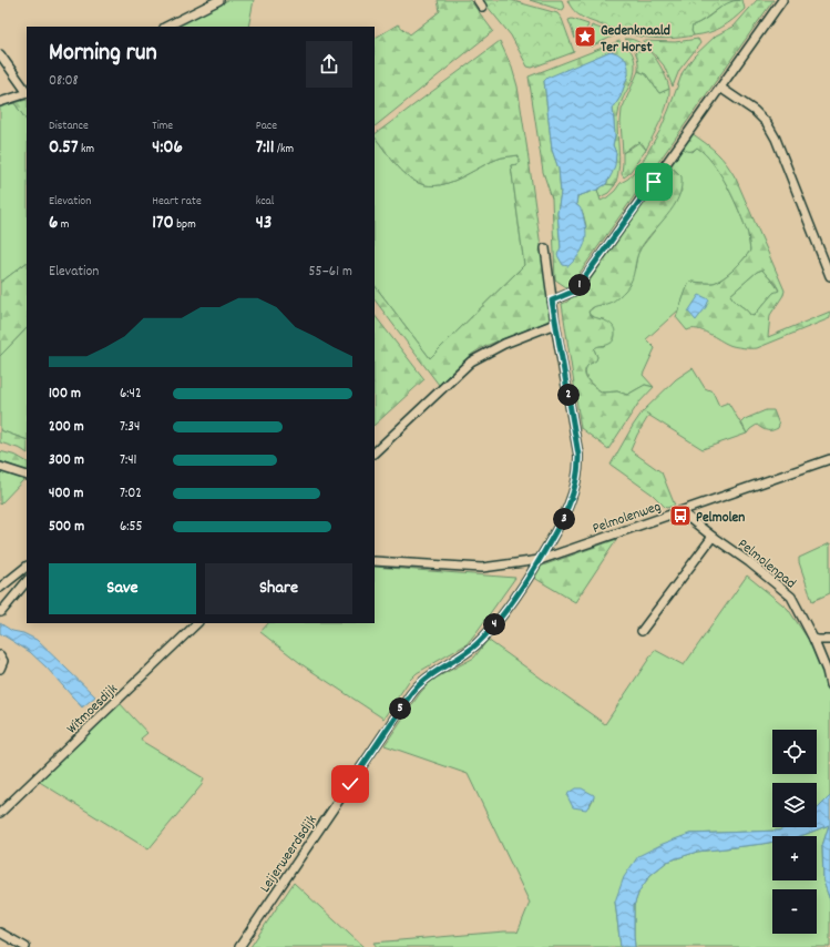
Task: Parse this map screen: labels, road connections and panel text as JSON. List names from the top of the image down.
{
  "streets": {
    "street": [
      "Pelmolenweg",
      "Pelmolenpad",
      "Witmoesdijk",
      "Leijerweerdsdijk"
    ]
  },
  "crossings": [
    ["Pelmolenweg", "Pelmolenpad"],
    ["Pelmolenweg", "Leijerweerdsdijk"]
  ],
  "places": {
    "place": ["Gedenknaald Ter Horst"],
    "bus stop": ["Pelmolen"]
  },
  "page": {
    "heading": ["Morning run", "08:08"],
    "stats": [
      ["Distance", "0.57 km"],
      ["Time", "4:06"],
      ["Pace", "7:11 /km"],
      ["Elevation", "6 m"],
      ["Heart rate", "170 bpm"],
      ["kcal", "43"]
    ],
    "chart": ["Elevation", "55–61 m"],
    "pins": [
      "1",
      "2",
      "3",
      "4",
      "5"
    ],
    "list": [
      {
        "name": "100 m",
        "note": "6:42"
      },
      {
        "name": "200 m",
        "note": "7:34"
      },
      {
        "name": "300 m",
        "note": "7:41"
      },
      {
        "name": "400 m",
        "note": "7:02"
      },
      {
        "name": "500 m",
        "note": "6:55"
      }
    ],
    "buttons": ["Save", "Share"],
    "map_buttons": ["+", "−"]
  }
}
